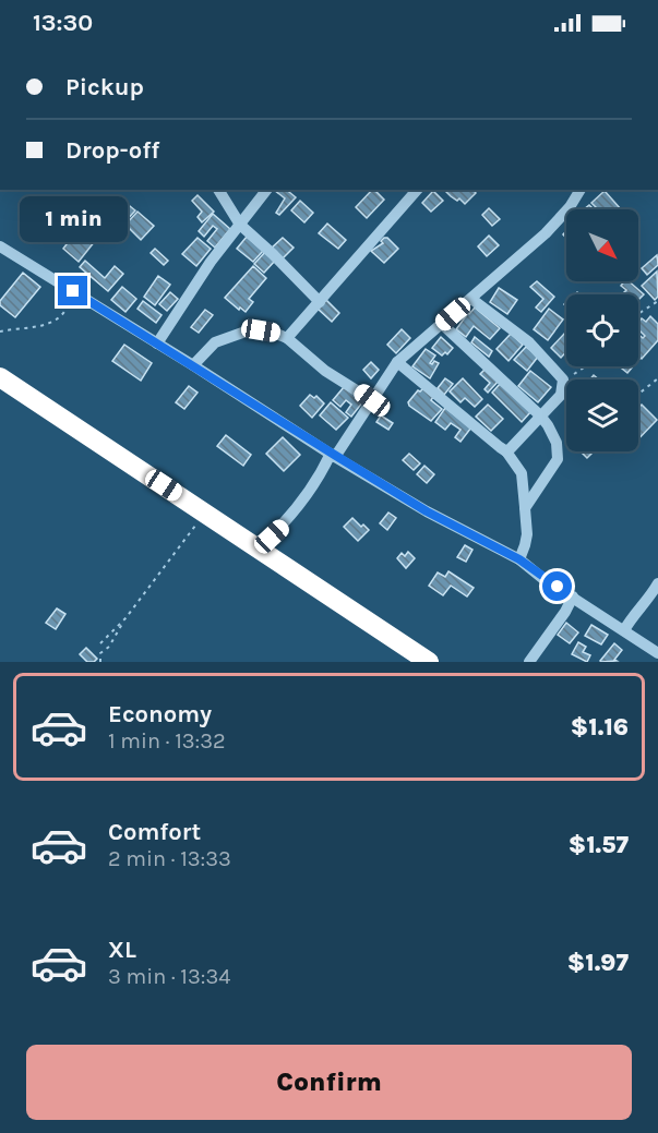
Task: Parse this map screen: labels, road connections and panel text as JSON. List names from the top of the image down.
{
  "north": "bottom right",
  "page": {
    "status": "13:30",
    "banner": ["Pickup", "Drop-off"],
    "bubble": "1 min",
    "list": [
      {
        "name": "Economy",
        "note": "1 min · 13:32",
        "value": "$1.16"
      },
      {
        "name": "Comfort",
        "note": "2 min · 13:33",
        "value": "$1.57"
      },
      {
        "name": "XL",
        "note": "3 min · 13:34",
        "value": "$1.97"
      }
    ],
    "buttons": "Confirm"
  }
}
